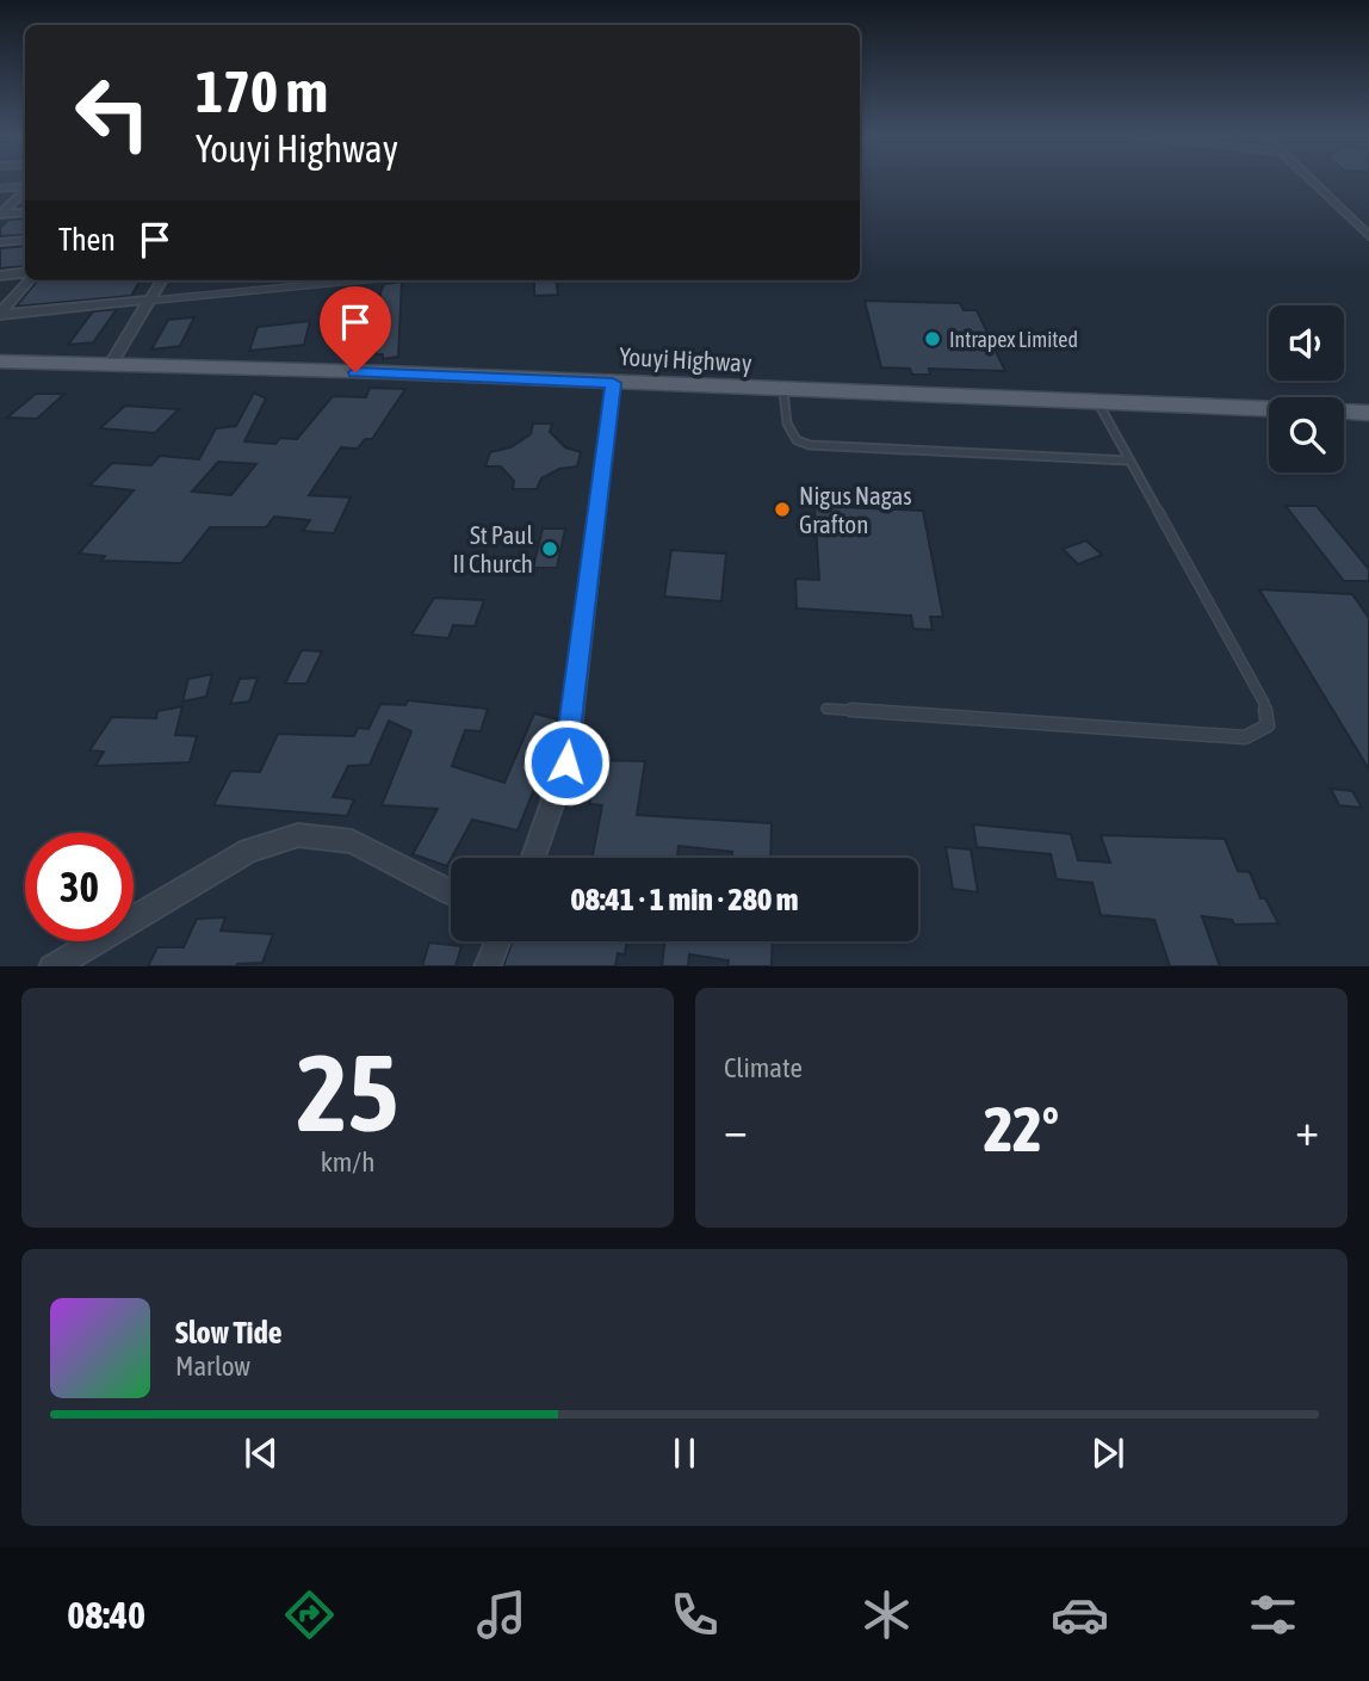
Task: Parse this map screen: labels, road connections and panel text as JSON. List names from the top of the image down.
{
  "streets": {
    "main road": ["Youyi Highway"]
  },
  "places": ["Intrapex Limited", "Nigus Nagas Grafton", "St Paul II Church"],
  "page": {
    "turn": ["170 m", "Youyi Highway"],
    "then": "Then",
    "limit": "30",
    "trip": "08:41 · 1 min · 280 m",
    "tile": [
      ["25", "km/h"],
      "Climate"
    ],
    "heat": ["−", "22°", "+"],
    "song": ["Slow Tide", "Marlow"],
    "tabs": "08:40"
  }
}
